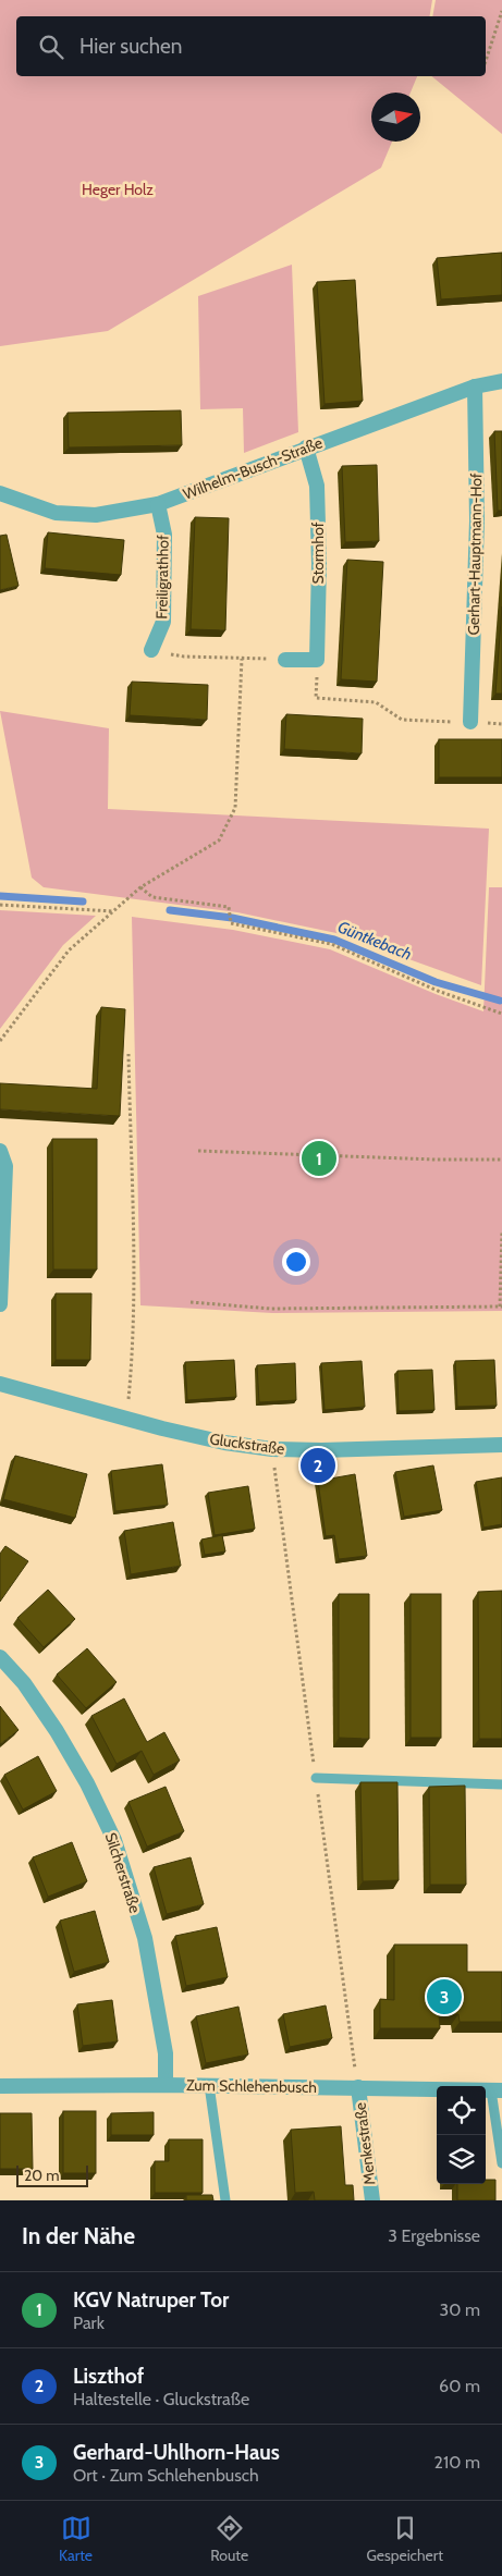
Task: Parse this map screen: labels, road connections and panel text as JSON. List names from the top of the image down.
{
  "streets": {
    "street": [
      "Wilhelm-Busch-Straße",
      "Stormhof",
      "Gerhart-Hauptmann-Hof",
      "Freiligrathhof",
      "Gluckstraße",
      "Silcherstraße",
      "Zum Schlehenbusch",
      "Menkestraße"
    ]
  },
  "crossings": [
    ["Wilhelm-Busch-Straße", "Stormhof"],
    ["Wilhelm-Busch-Straße", "Gerhart-Hauptmann-Hof"],
    ["Wilhelm-Busch-Straße", "Freiligrathhof"],
    ["Silcherstraße", "Zum Schlehenbusch"],
    ["Zum Schlehenbusch", "Menkestraße"]
  ],
  "water": ["Güntkebach"],
  "parks": ["Heger Holz"],
  "scale_bar": "20 m",
  "north": "right",
  "page": {
    "search": "Hier suchen",
    "pins": ["1", "2", "3"],
    "scale": "20 m",
    "heading": ["In der Nähe", "3 Ergebnisse"],
    "list": [
      {
        "mark": "1",
        "name": "KGV Natruper Tor",
        "note": "Park",
        "value": "30 m"
      },
      {
        "mark": "2",
        "name": "Liszthof",
        "note": "Haltestelle · Gluckstraße",
        "value": "60 m"
      },
      {
        "mark": "3",
        "name": "Gerhard-Uhlhorn-Haus",
        "note": "Ort · Zum Schlehenbusch",
        "value": "210 m"
      }
    ],
    "nav": ["Karte", "Route", "Gespeichert"]
  }
}
